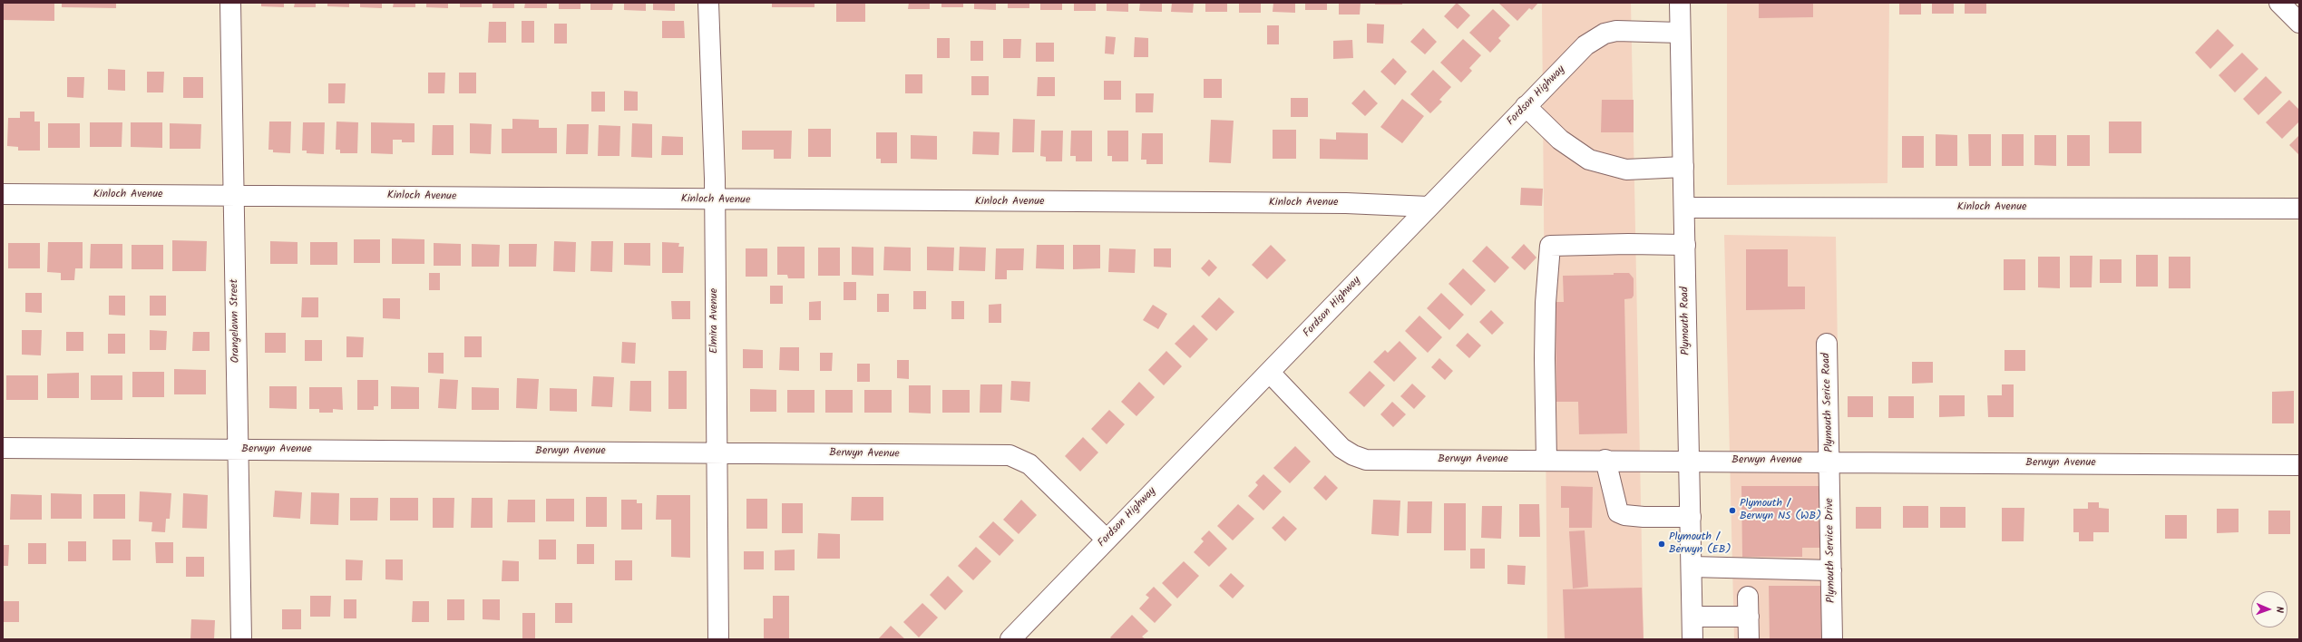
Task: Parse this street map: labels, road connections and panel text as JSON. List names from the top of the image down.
{
  "streets": {
    "street": [
      "Fordson Highway",
      "Kinloch Avenue",
      "Orangelawn Street",
      "Elmira Avenue",
      "Plymouth Road",
      "Plymouth Serice Road",
      "Berwyn Avenue",
      "Plymouth Service Drive"
    ]
  },
  "crossings": [
    ["Fordson Highway", "Kinloch Avenue"],
    ["Fordson Highway", "Plymouth Road"],
    ["Fordson Highway", "Berwyn Avenue"],
    ["Kinloch Avenue", "Orangelawn Street"],
    ["Kinloch Avenue", "Elmira Avenue"],
    ["Kinloch Avenue", "Plymouth Road"],
    ["Orangelawn Street", "Berwyn Avenue"],
    ["Elmira Avenue", "Berwyn Avenue"],
    ["Plymouth Road", "Berwyn Avenue"],
    ["Plymouth Serice Road", "Berwyn Avenue"],
    ["Plymouth Serice Road", "Plymouth Service Drive"],
    ["Berwyn Avenue", "Plymouth Service Drive"]
  ],
  "places": ["Plymouth / Berwyn NS (WB)", "Plymouth / Berwyn (EB)"],
  "north": "right"
}
